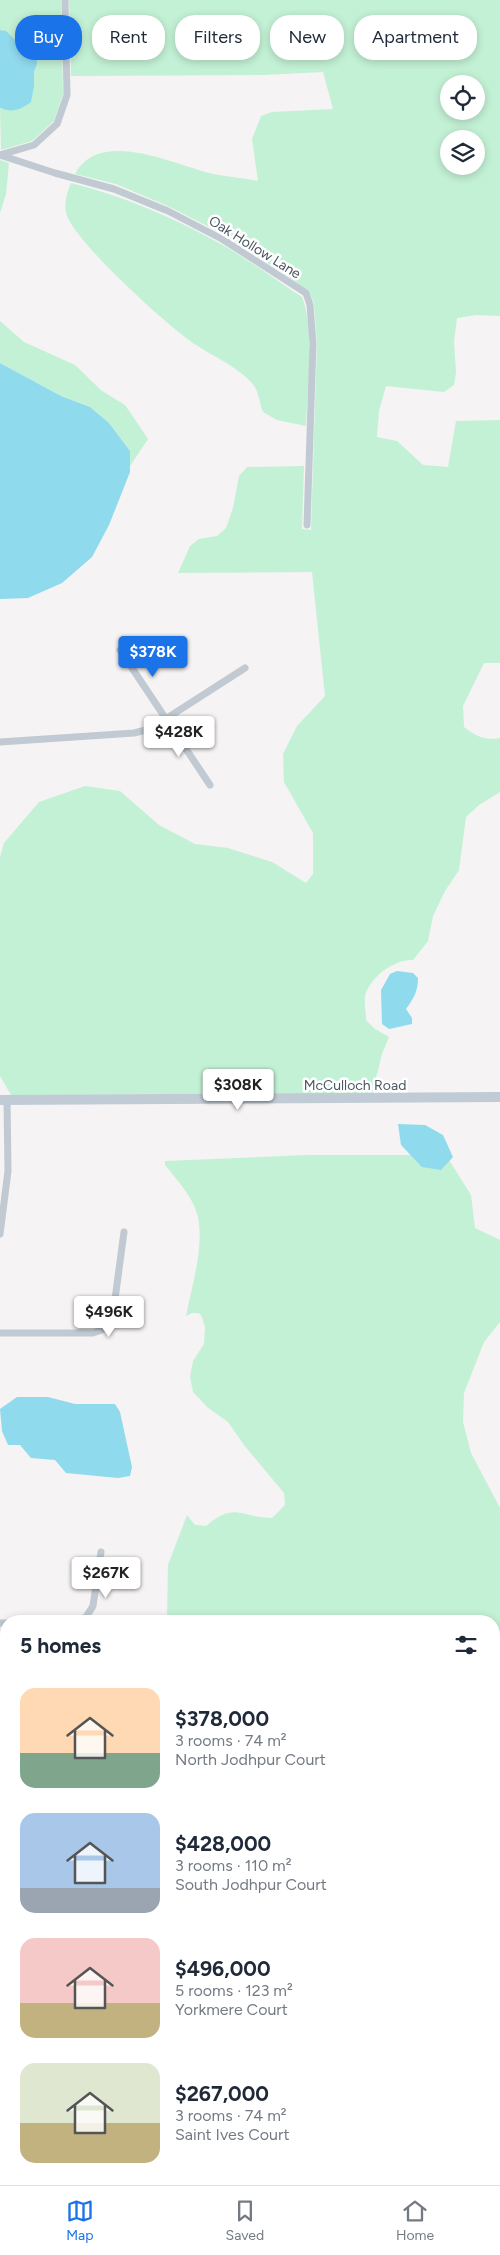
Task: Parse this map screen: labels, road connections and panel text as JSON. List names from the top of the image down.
{
  "streets": {
    "street": ["Oak Hollow Lane", "McCulloch Road"]
  },
  "page": {
    "chip": [
      "Buy",
      "Rent",
      "Filters",
      "New",
      "Apartment"
    ],
    "price": [
      "$378K",
      "$428K",
      "$308K",
      "$496K",
      "$267K"
    ],
    "heading": "5 homes",
    "list": [
      {
        "name": "$378,000",
        "note": "3 rooms · 74 m² · North Jodhpur Court"
      },
      {
        "name": "$428,000",
        "note": "3 rooms · 110 m² · South Jodhpur Court"
      },
      {
        "name": "$496,000",
        "note": "5 rooms · 123 m² · Yorkmere Court"
      },
      {
        "name": "$267,000",
        "note": "3 rooms · 74 m² · Saint Ives Court"
      }
    ],
    "tabs": ["Map", "Saved", "Home"]
  }
}
